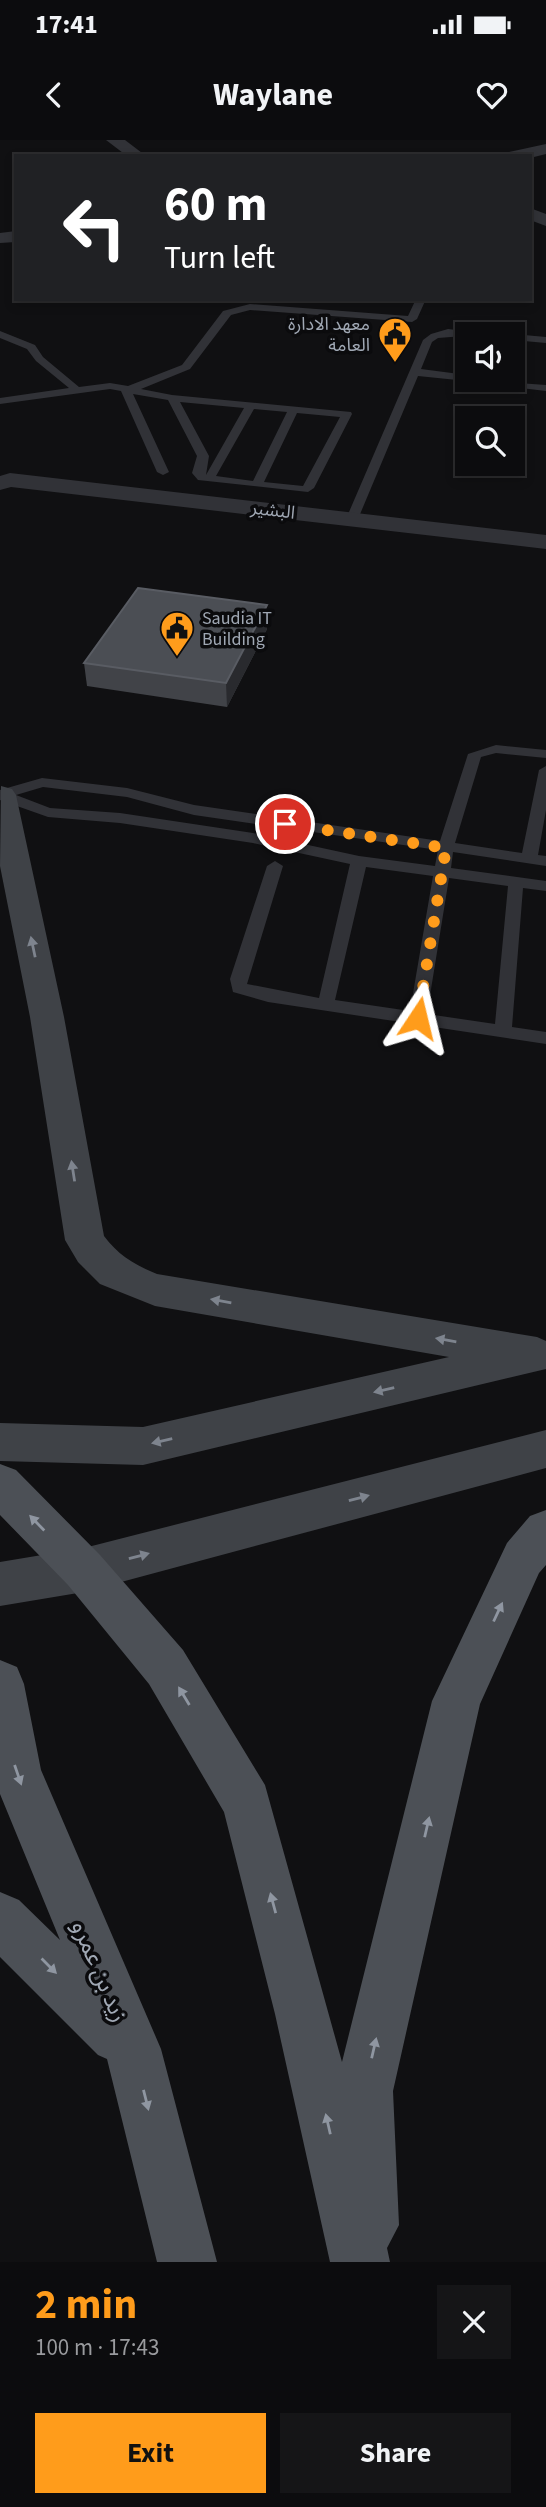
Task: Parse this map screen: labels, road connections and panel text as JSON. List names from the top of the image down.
{
  "streets": {
    "main road": ["زيد بن عمرو"],
    "street": ["البشير"]
  },
  "places": {
    "public building": ["معهد الادارة العامة", "Saudia IT Building"]
  },
  "page": {
    "status": "17:41",
    "header": "Waylane",
    "turn": ["60 m", "Turn left"],
    "heading": ["2 min", "100 m · 17:43"],
    "buttons": ["Exit", "Share"]
  }
}
